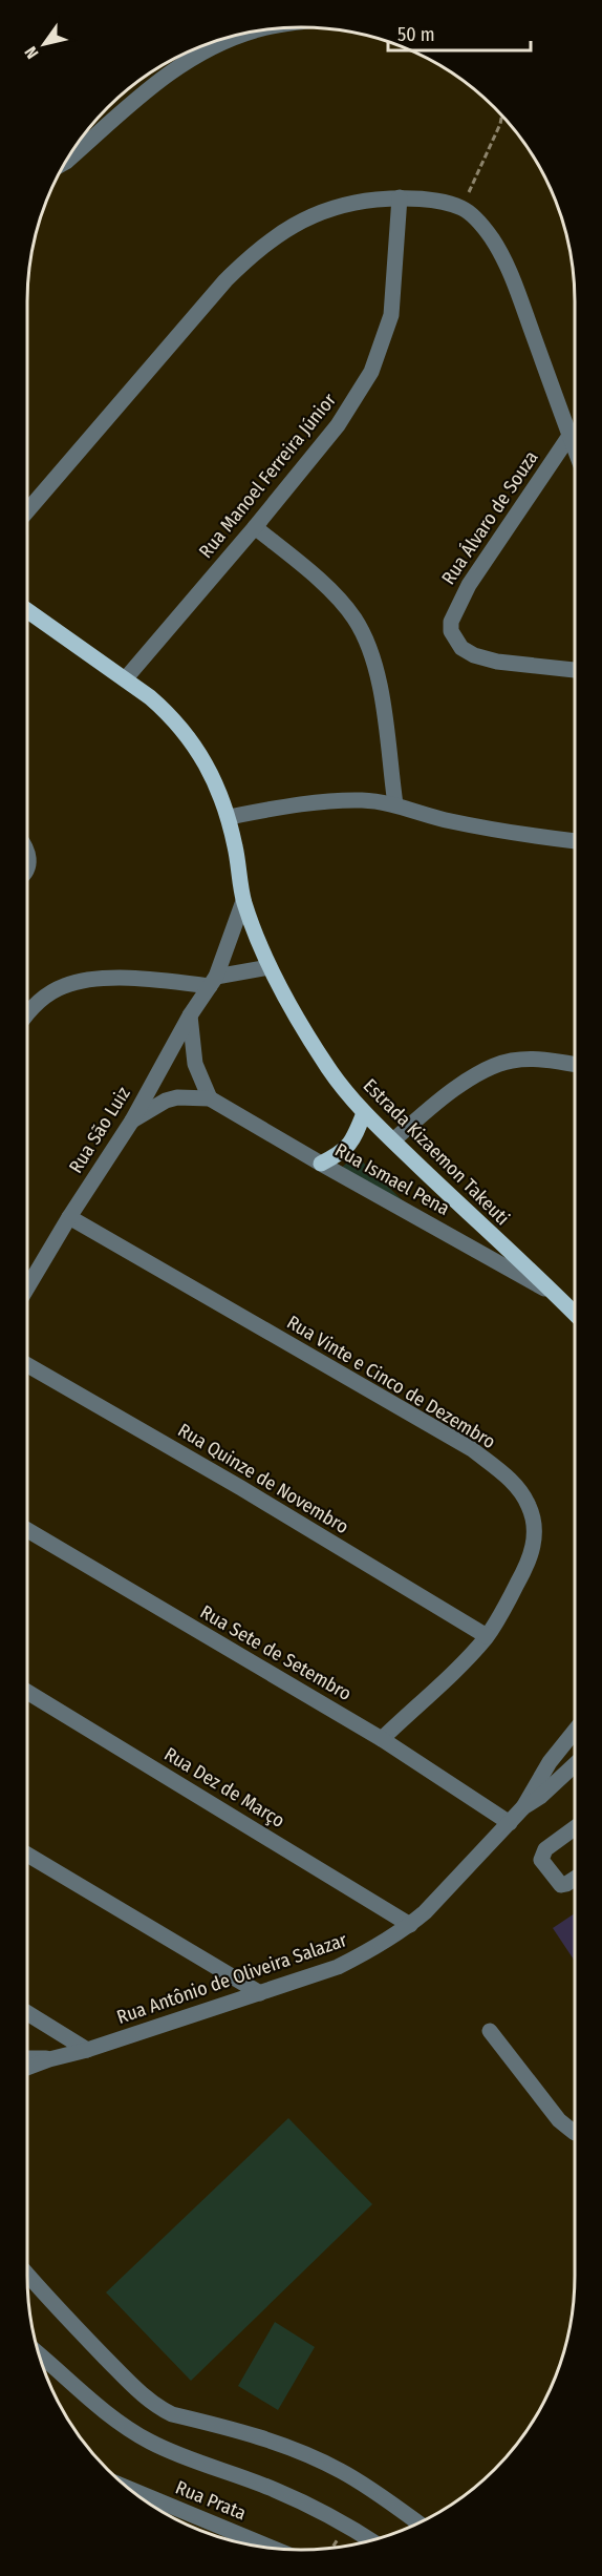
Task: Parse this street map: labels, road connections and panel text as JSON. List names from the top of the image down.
{
  "streets": {
    "main road": ["Estrada Kizaemon Takeuti"],
    "street": [
      "Rua Manoel Ferreira Júnior",
      "Rua Álvaro de Souza",
      "Rua São Luiz",
      "Rua Ismael Pena",
      "Rua Vinte e Cinco de Dezembro",
      "Rua Quinze de Novembro",
      "Rua Sete de Setembro",
      "Rua Dez de Março",
      "Rua Antônio de Oliveira Salazar",
      "Rua Prata"
    ]
  },
  "crossings": [
    ["Rua Manoel Ferreira Júnior", "Estrada Kizaemon Takeuti"],
    ["Rua São Luiz", "Estrada Kizaemon Takeuti"],
    ["Rua São Luiz", "Rua Ismael Pena"],
    ["Rua São Luiz", "Rua Vinte e Cinco de Dezembro"],
    ["Estrada Kizaemon Takeuti", "Rua Ismael Pena"],
    ["Rua Vinte e Cinco de Dezembro", "Rua Quinze de Novembro"],
    ["Rua Vinte e Cinco de Dezembro", "Rua Sete de Setembro"],
    ["Rua Sete de Setembro", "Rua Antônio de Oliveira Salazar"],
    ["Rua Dez de Março", "Rua Antônio de Oliveira Salazar"]
  ],
  "scale_bar": "50 m",
  "north": "bottom left"
}
